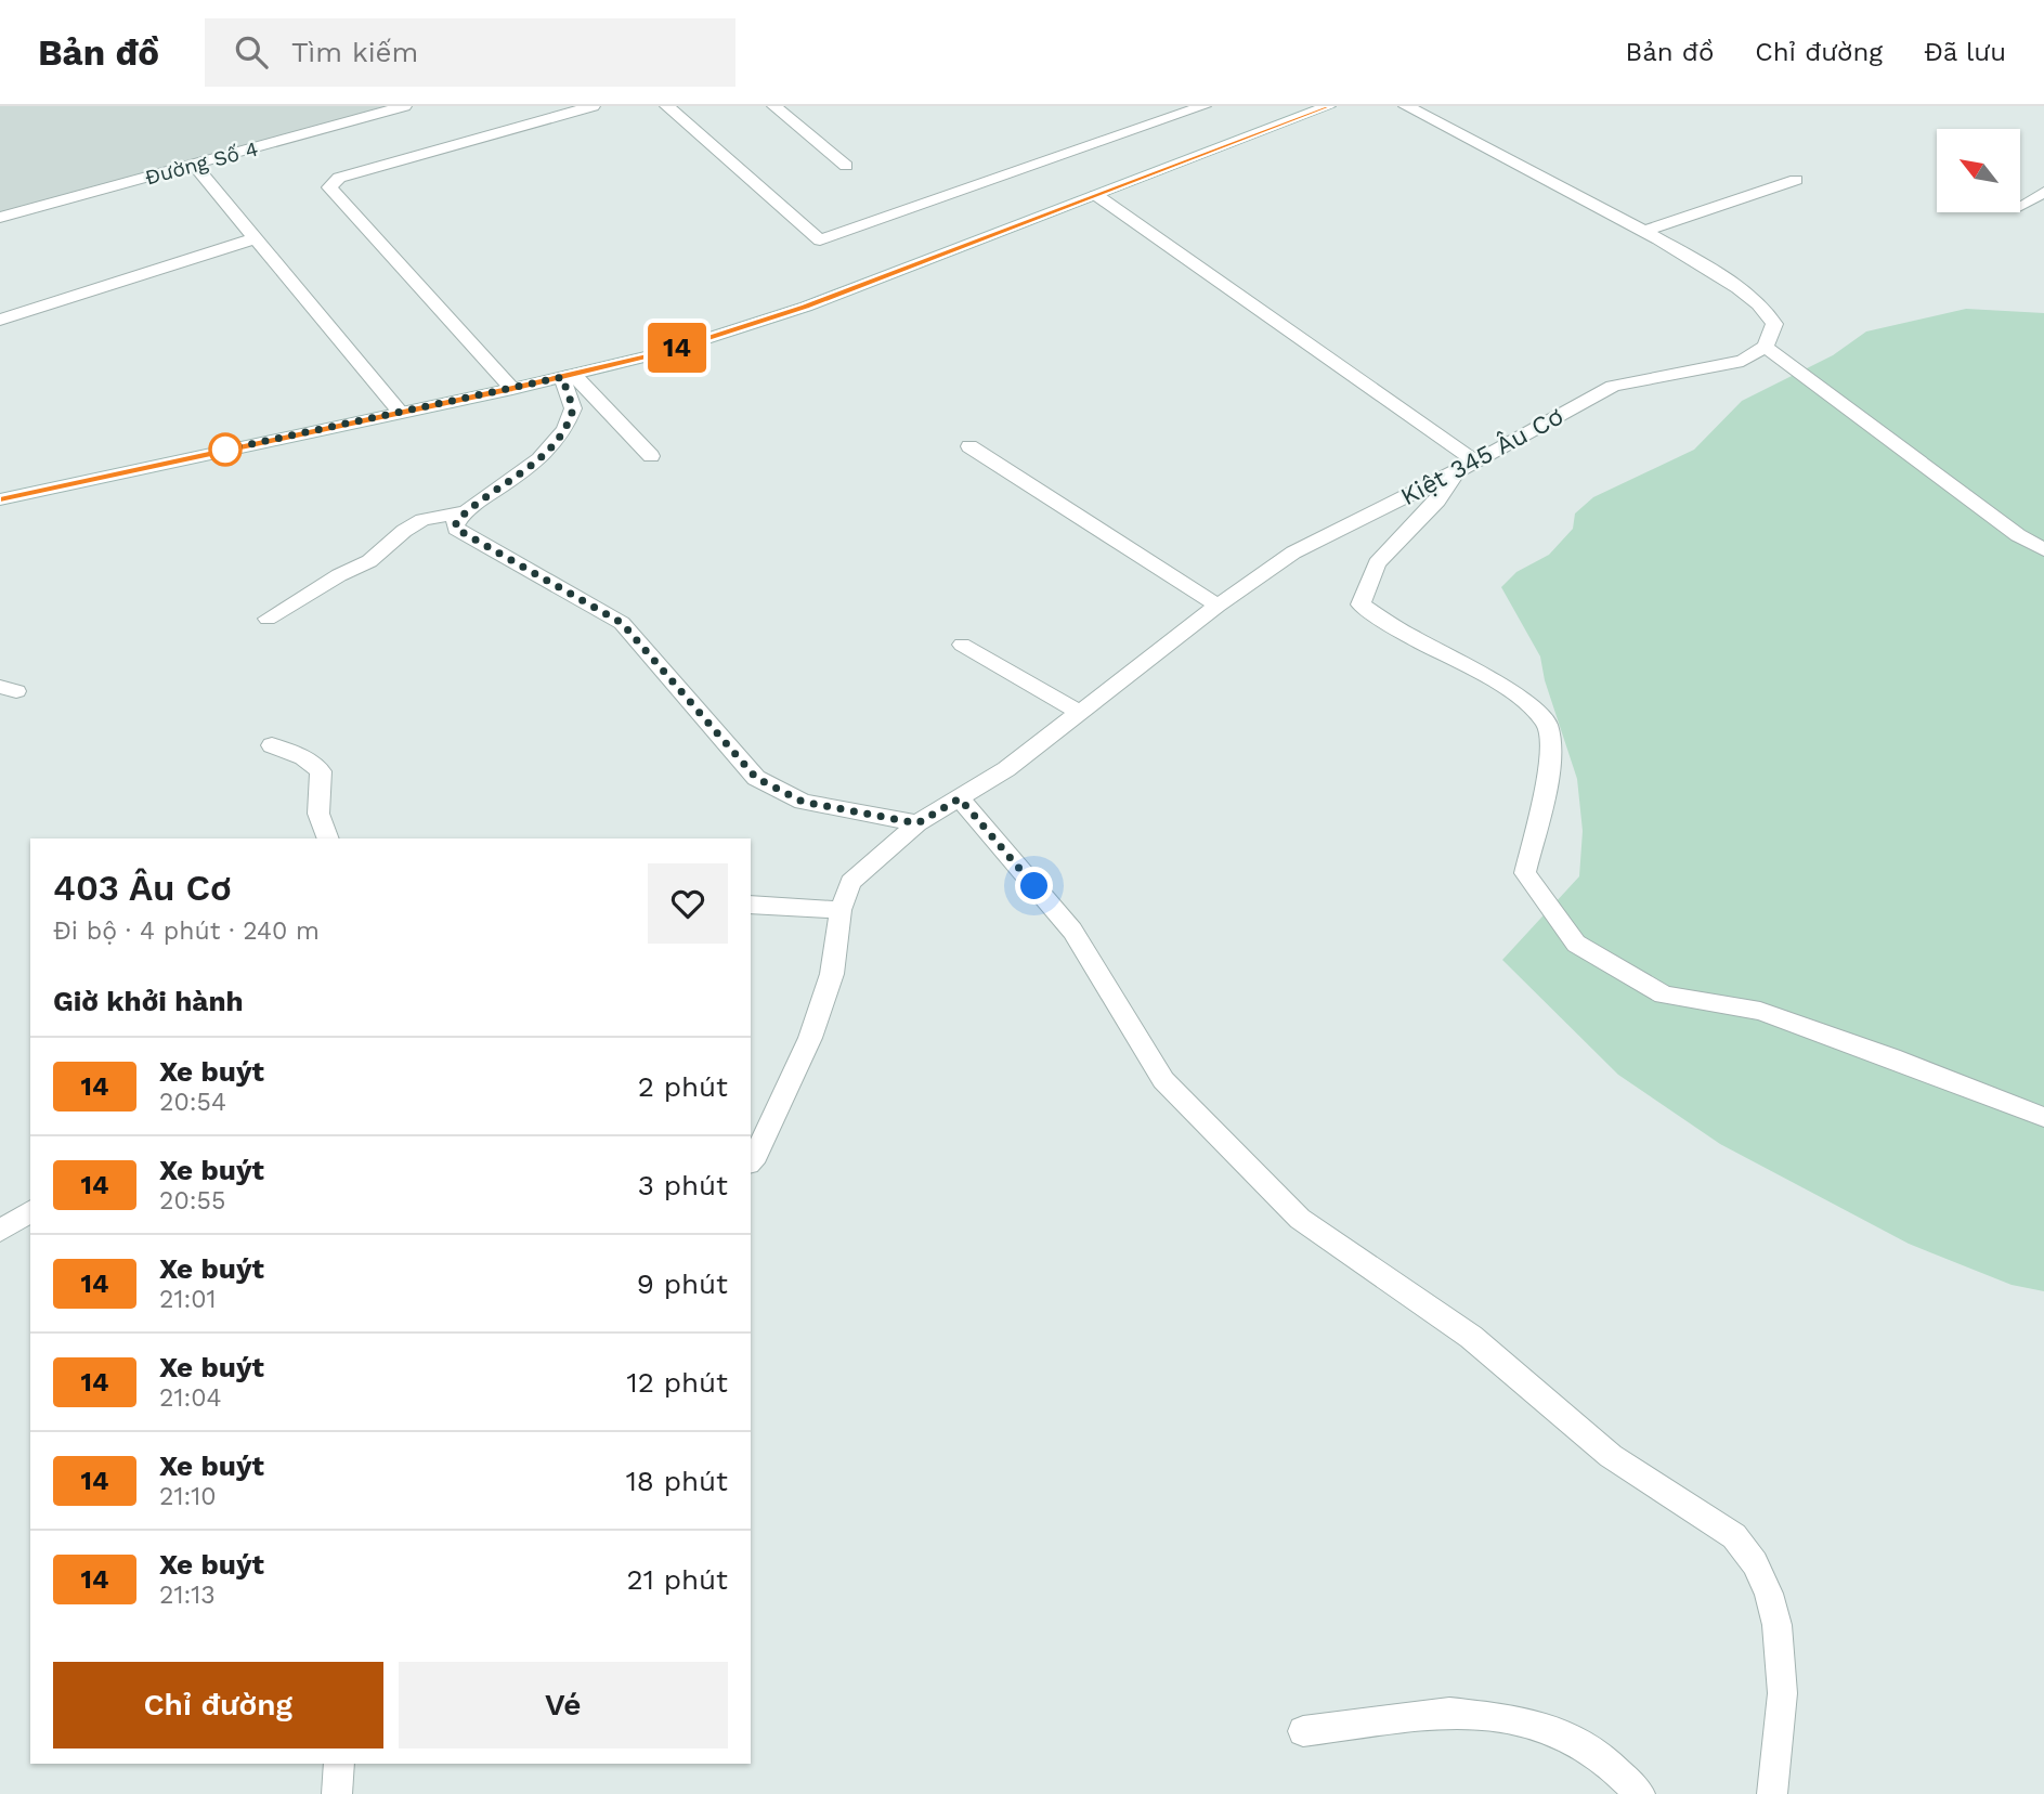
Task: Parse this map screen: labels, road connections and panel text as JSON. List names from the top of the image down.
{
  "streets": {
    "street": ["Đường Số 4", "Kiệt 345 Âu Cơ"]
  },
  "lines": ["bus line 14"],
  "north": "top left",
  "page": {
    "header": "Bản đồ",
    "search": "Tìm kiếm",
    "nav": ["Bản đồ", "Chỉ đường", "Đã lưu"],
    "on_map": "14",
    "heading": [
      ["403 Âu Cơ", "Đi bộ · 4 phút · 240 m"],
      "Giờ khởi hành"
    ],
    "list": [
      {
        "mark": "14",
        "name": "Xe buýt",
        "note": "20:54",
        "value": "2 phút"
      },
      {
        "mark": "14",
        "name": "Xe buýt",
        "note": "20:55",
        "value": "3 phút"
      },
      {
        "mark": "14",
        "name": "Xe buýt",
        "note": "21:01",
        "value": "9 phút"
      },
      {
        "mark": "14",
        "name": "Xe buýt",
        "note": "21:04",
        "value": "12 phút"
      },
      {
        "mark": "14",
        "name": "Xe buýt",
        "note": "21:10",
        "value": "18 phút"
      },
      {
        "mark": "14",
        "name": "Xe buýt",
        "note": "21:13",
        "value": "21 phút"
      }
    ],
    "buttons": ["Chỉ đường", "Vé"]
  }
}
